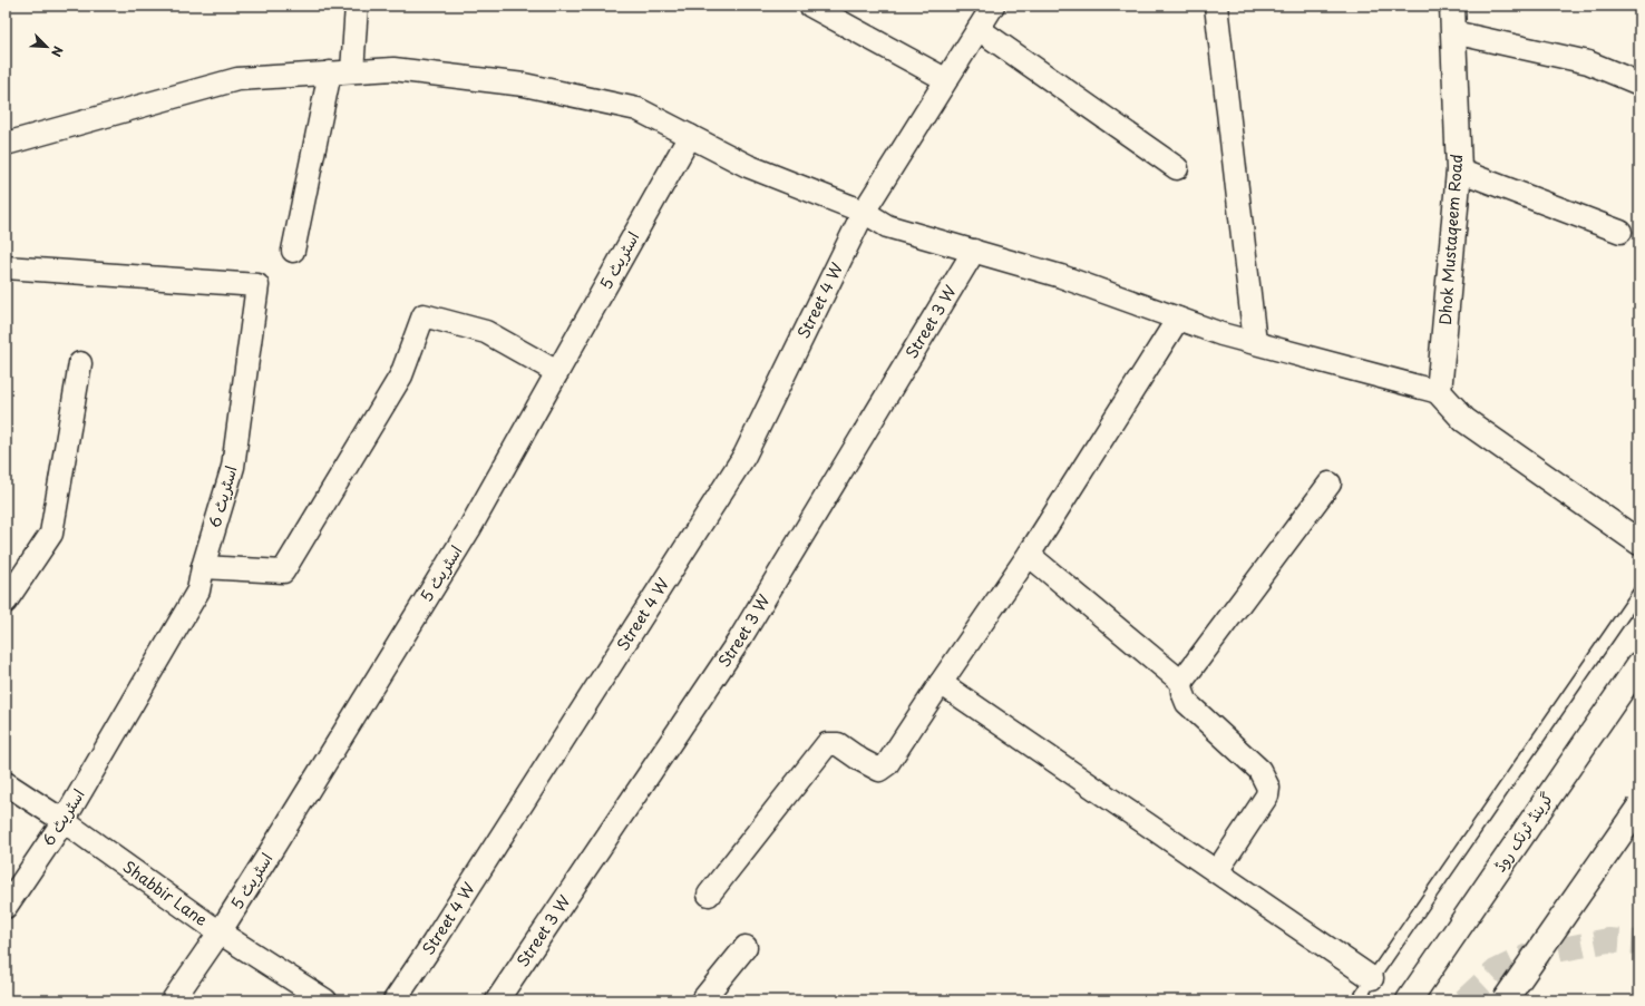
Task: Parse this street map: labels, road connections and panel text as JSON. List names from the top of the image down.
{
  "streets": {
    "main road": ["Dhok Mustaqeem Road", "گرینڈ ٹرنک روڈ"],
    "street": [
      "اسٹریٹ 5",
      "Street 4 W",
      "Street 3 W",
      "اسٹریٹ 6",
      "Shabbir Lane"
    ]
  },
  "crossings": [
    ["اسٹریٹ 5", "Shabbir Lane"],
    ["اسٹریٹ 6", "Shabbir Lane"]
  ],
  "north": "bottom right"
}
